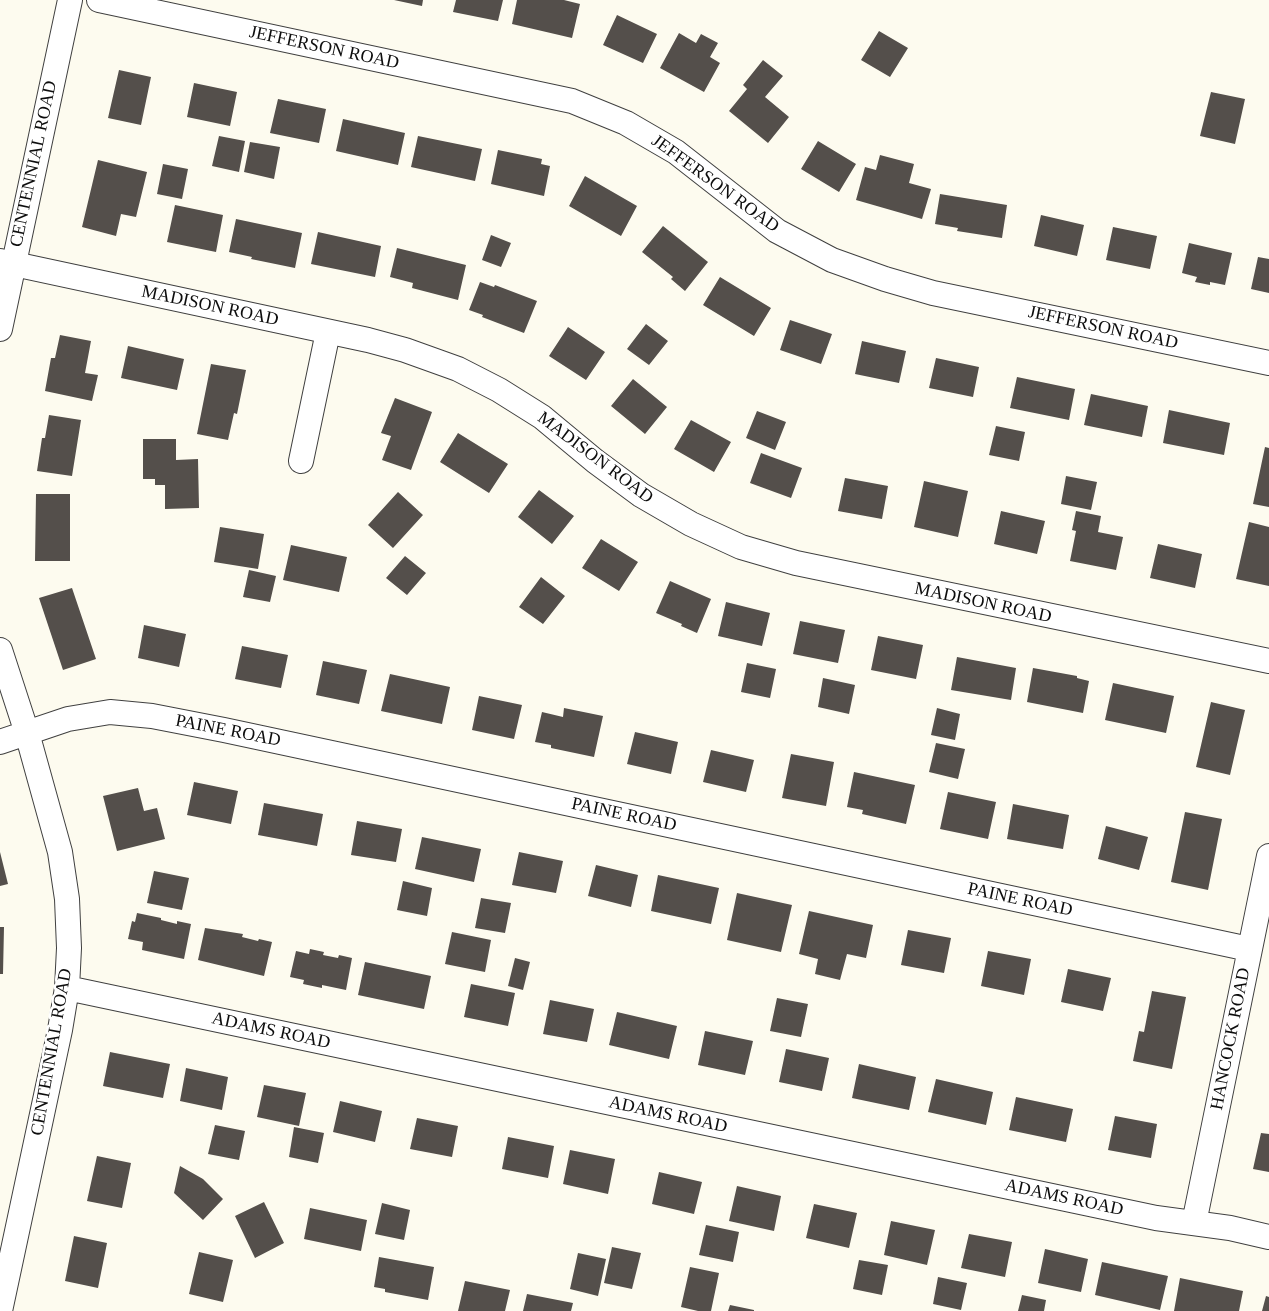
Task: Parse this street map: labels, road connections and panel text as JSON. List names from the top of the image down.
{
  "streets": {
    "street": [
      "JEFFERSON ROAD",
      "CENTENNIAL ROAD",
      "MADISON ROAD",
      "PAINE ROAD",
      "ADAMS ROAD",
      "HANCOCK ROAD"
    ]
  },
  "crossings": [
    ["CENTENNIAL ROAD", "MADISON ROAD"],
    ["CENTENNIAL ROAD", "PAINE ROAD"],
    ["CENTENNIAL ROAD", "ADAMS ROAD"],
    ["PAINE ROAD", "HANCOCK ROAD"],
    ["ADAMS ROAD", "HANCOCK ROAD"]
  ]
}
